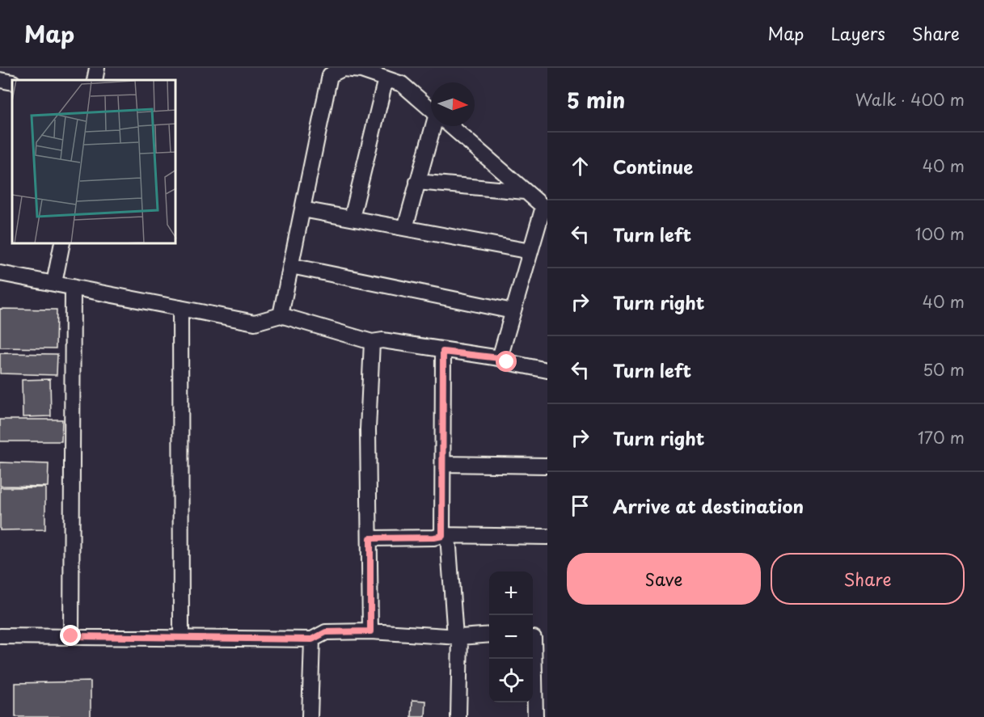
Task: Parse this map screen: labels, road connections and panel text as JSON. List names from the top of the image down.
{
  "north": "right",
  "page": {
    "header": "Map",
    "nav": ["Map", "Layers", "Share"],
    "heading": ["5 min", "Walk · 400 m"],
    "list": [
      ["Continue", "40 m"],
      ["Turn left", "100 m"],
      ["Turn right", "40 m"],
      ["Turn left", "50 m"],
      ["Turn right", "170 m"],
      "Arrive at destination"
    ],
    "buttons": ["Save", "Share"],
    "map_buttons": ["+", "−"]
  }
}
